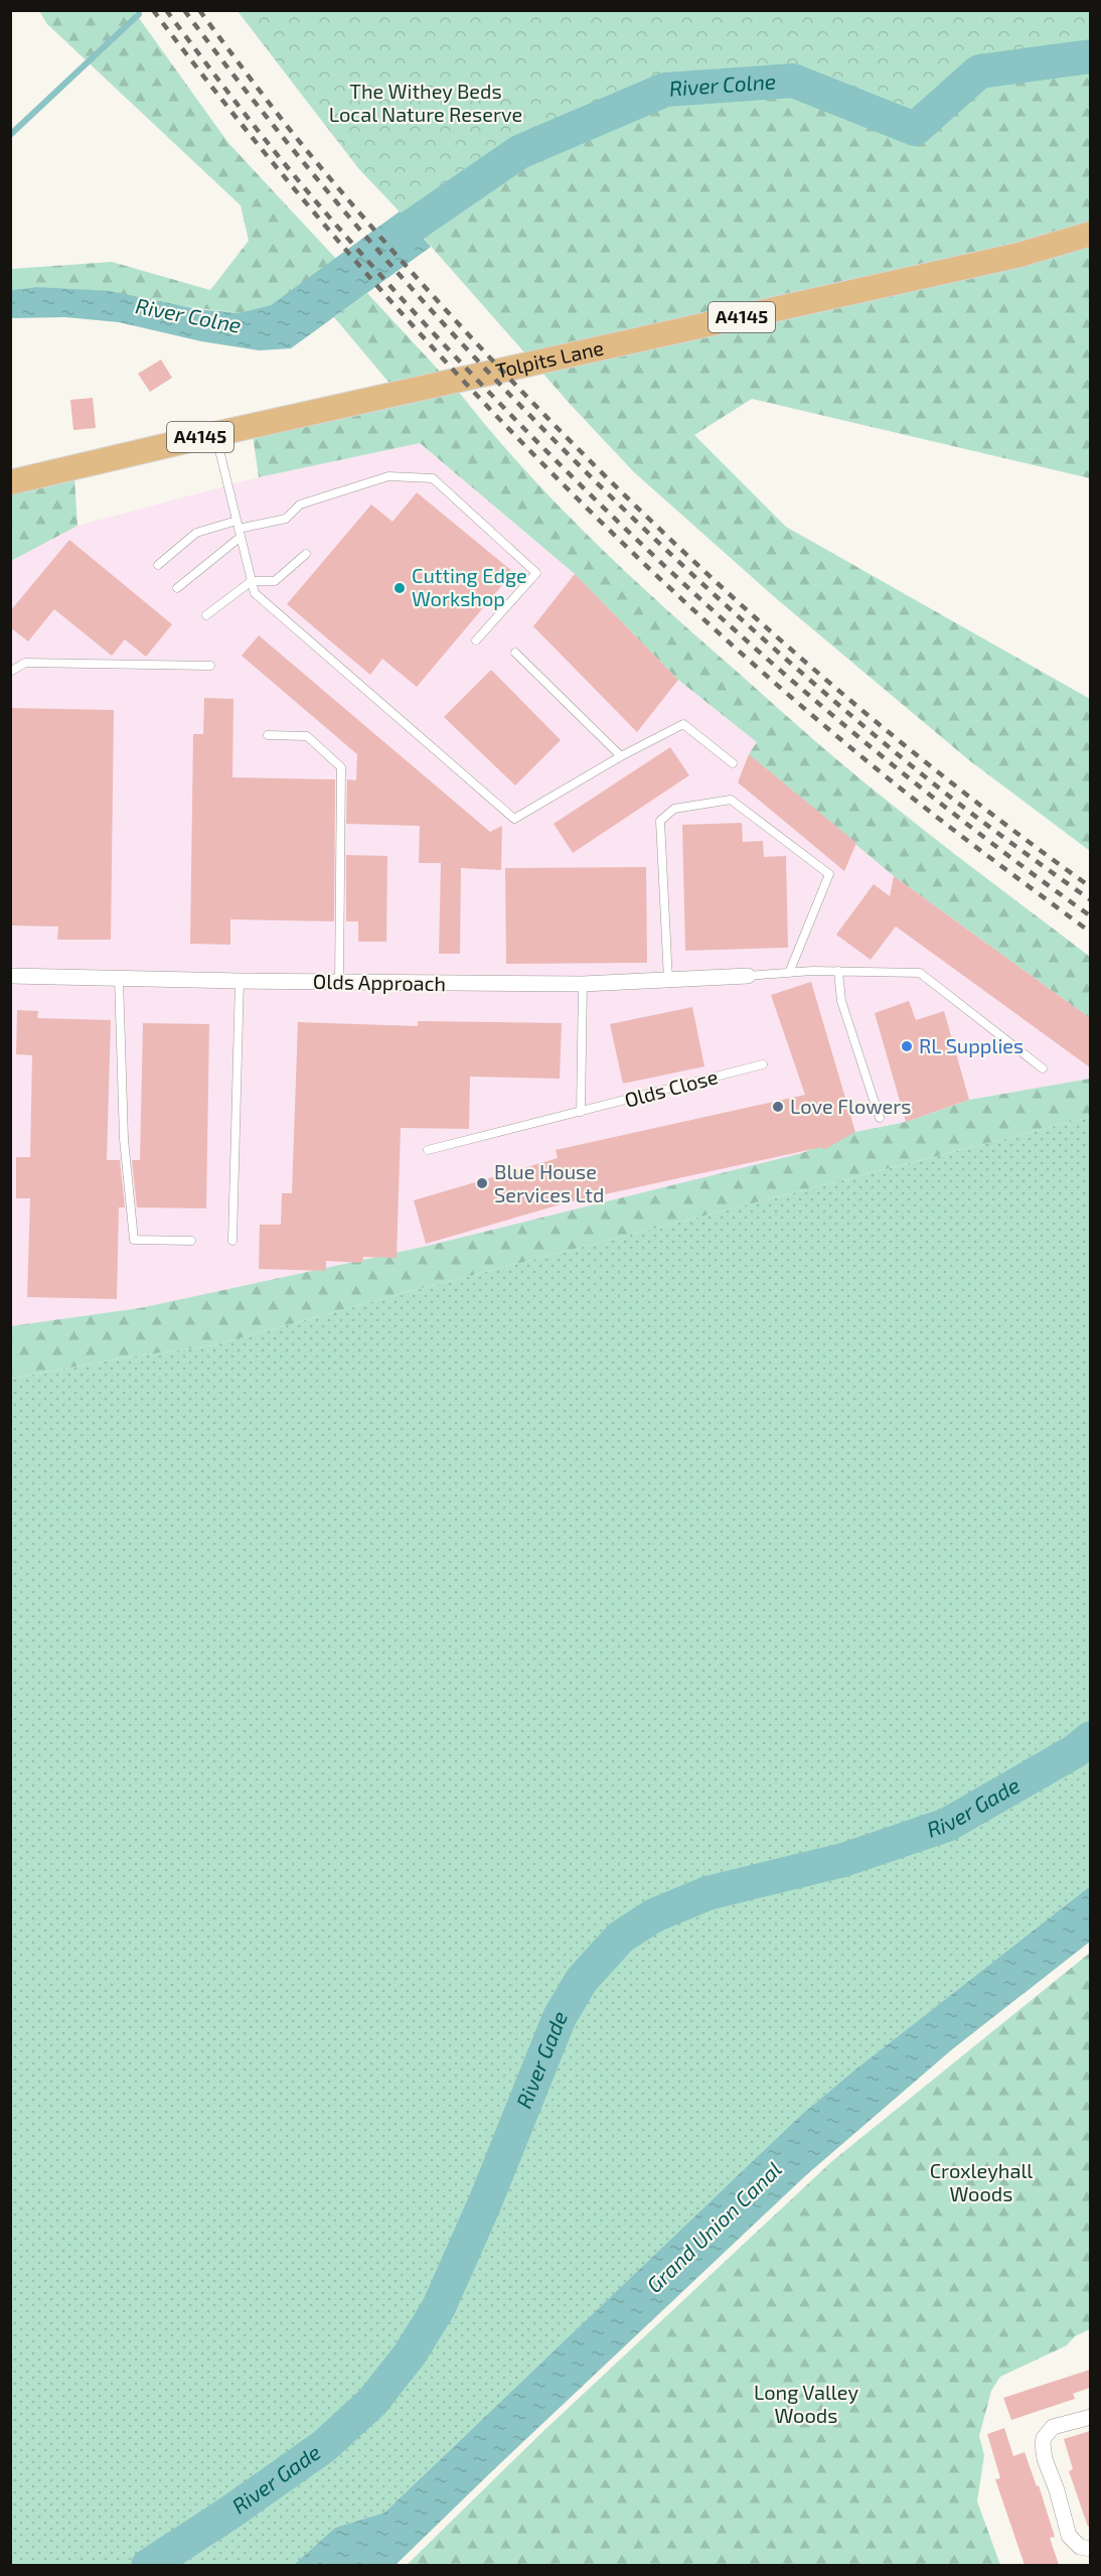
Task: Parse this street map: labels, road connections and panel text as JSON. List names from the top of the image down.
{
  "streets": {
    "main road": ["A4145", "Tolpits Lane"],
    "street": ["Olds Approach"],
    "lane": ["Olds Close"]
  },
  "water": ["River Colne", "River Gade", "Grand Union Canal"],
  "parks": ["The Withey Beds Local Nature Reserve", "Croxleyhall Woods", "Long Valley Woods"],
  "places": [
    "Cutting Edge Workshop",
    "RL Supplies",
    "Love Flowers",
    "Blue House Services Ltd"
  ]
}
